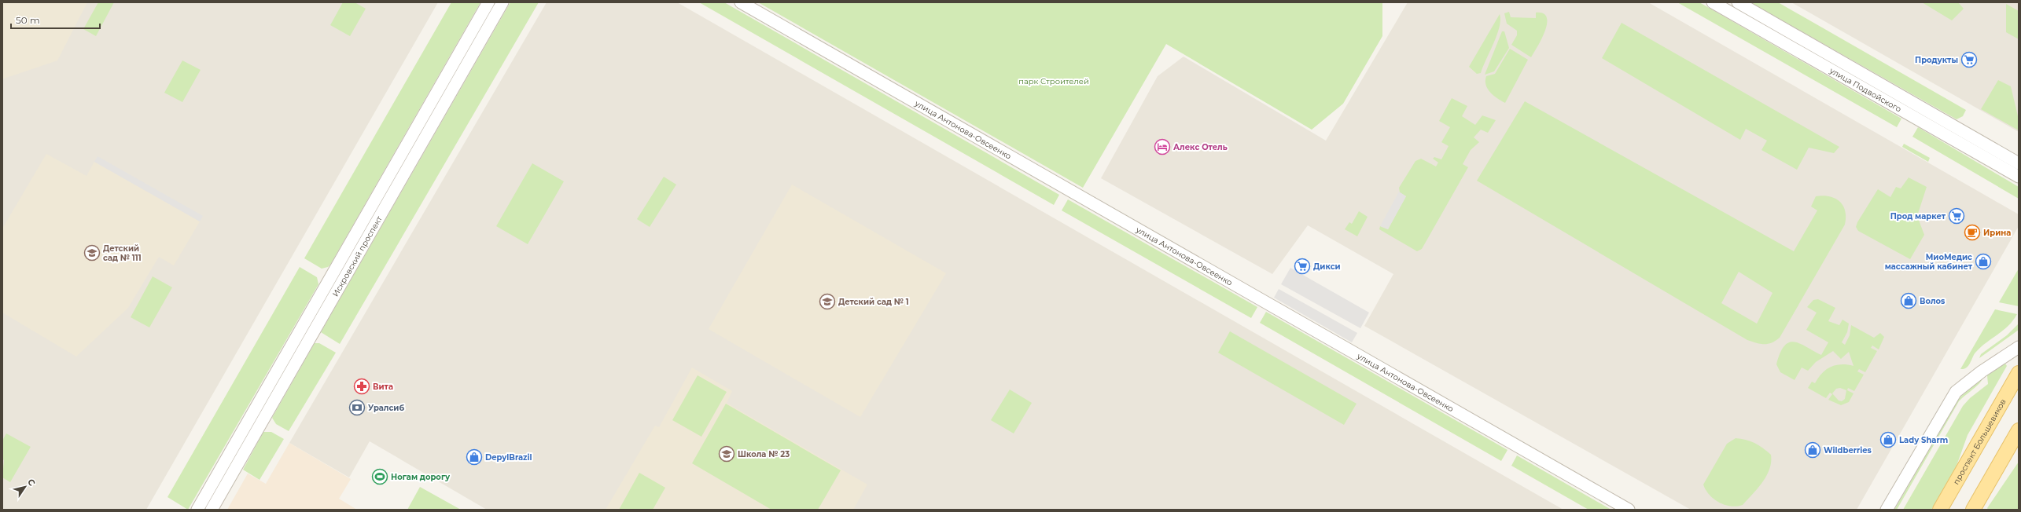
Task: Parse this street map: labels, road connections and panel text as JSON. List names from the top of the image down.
{
  "streets": {
    "main road": ["проспект Большевиков"],
    "street": ["улица Подвойского", "улица Антонова-Овсеенко", "Искровский проспект"]
  },
  "parks": ["парк Строителей"],
  "places": {
    "supermarket": ["Продукты", "Прод маркет", "Дикси"],
    "hotel": ["Алекс Отель"],
    "cafe": ["Ирина"],
    "school or university": ["Детский сад № 111", "Детский сад № 1", "Школа № 23"],
    "shop": [
      "МиоМедис массажный кабинет",
      "Волоs",
      "Lady Sharm",
      "Wildberries",
      "DepylBrazil"
    ],
    "pharmacy": ["Вита"],
    "bank": ["Уралсиб"],
    "sports": ["Ногам дорогу"]
  },
  "scale_bar": "50 m",
  "north": "top right"
}
